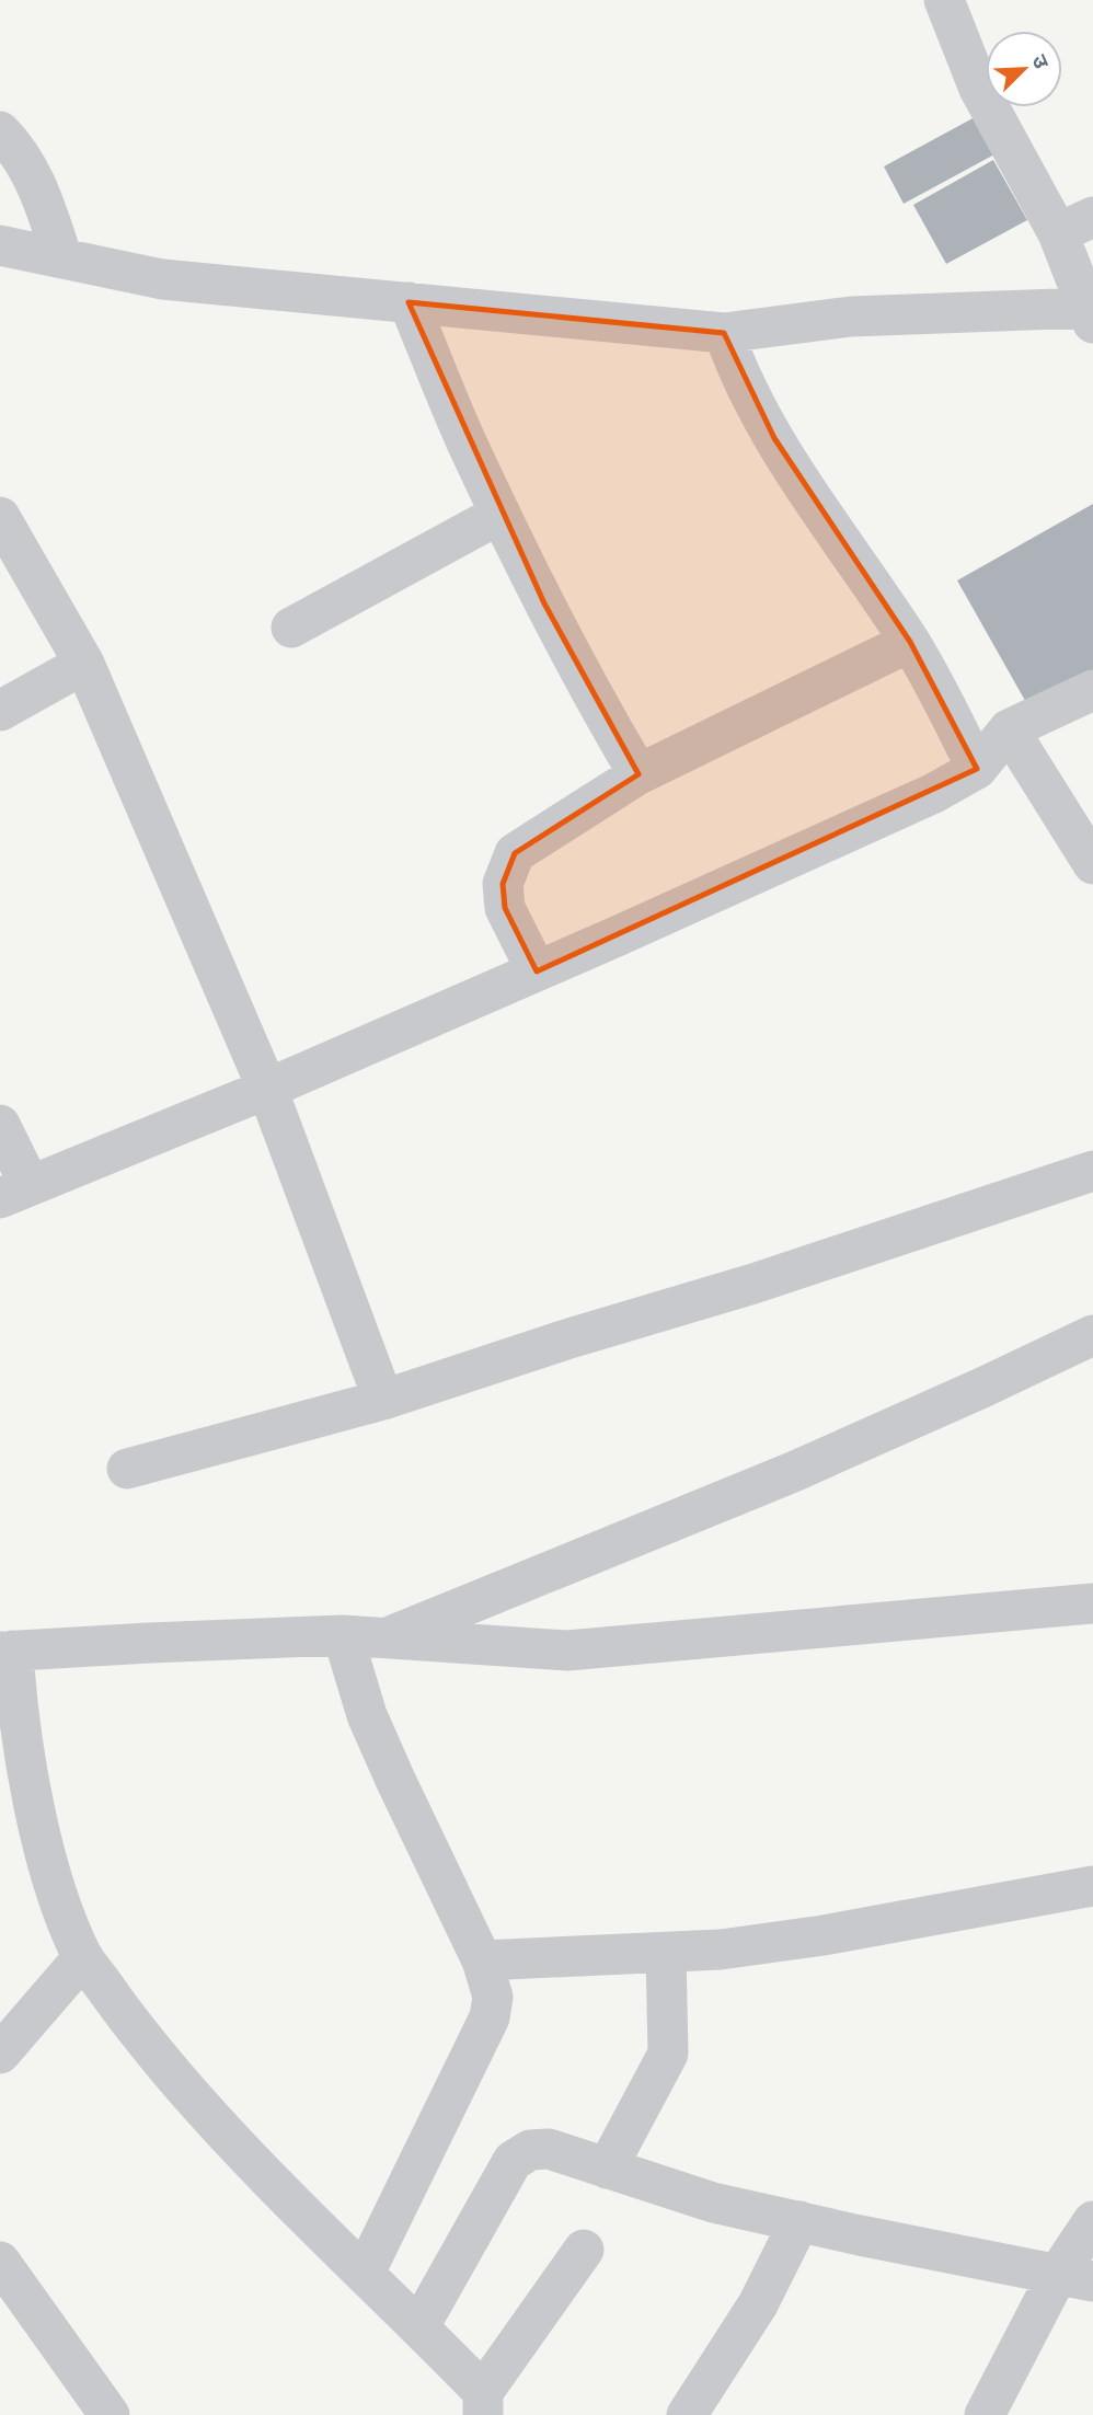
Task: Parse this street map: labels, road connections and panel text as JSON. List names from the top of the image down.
{
  "north": "top right"
}
